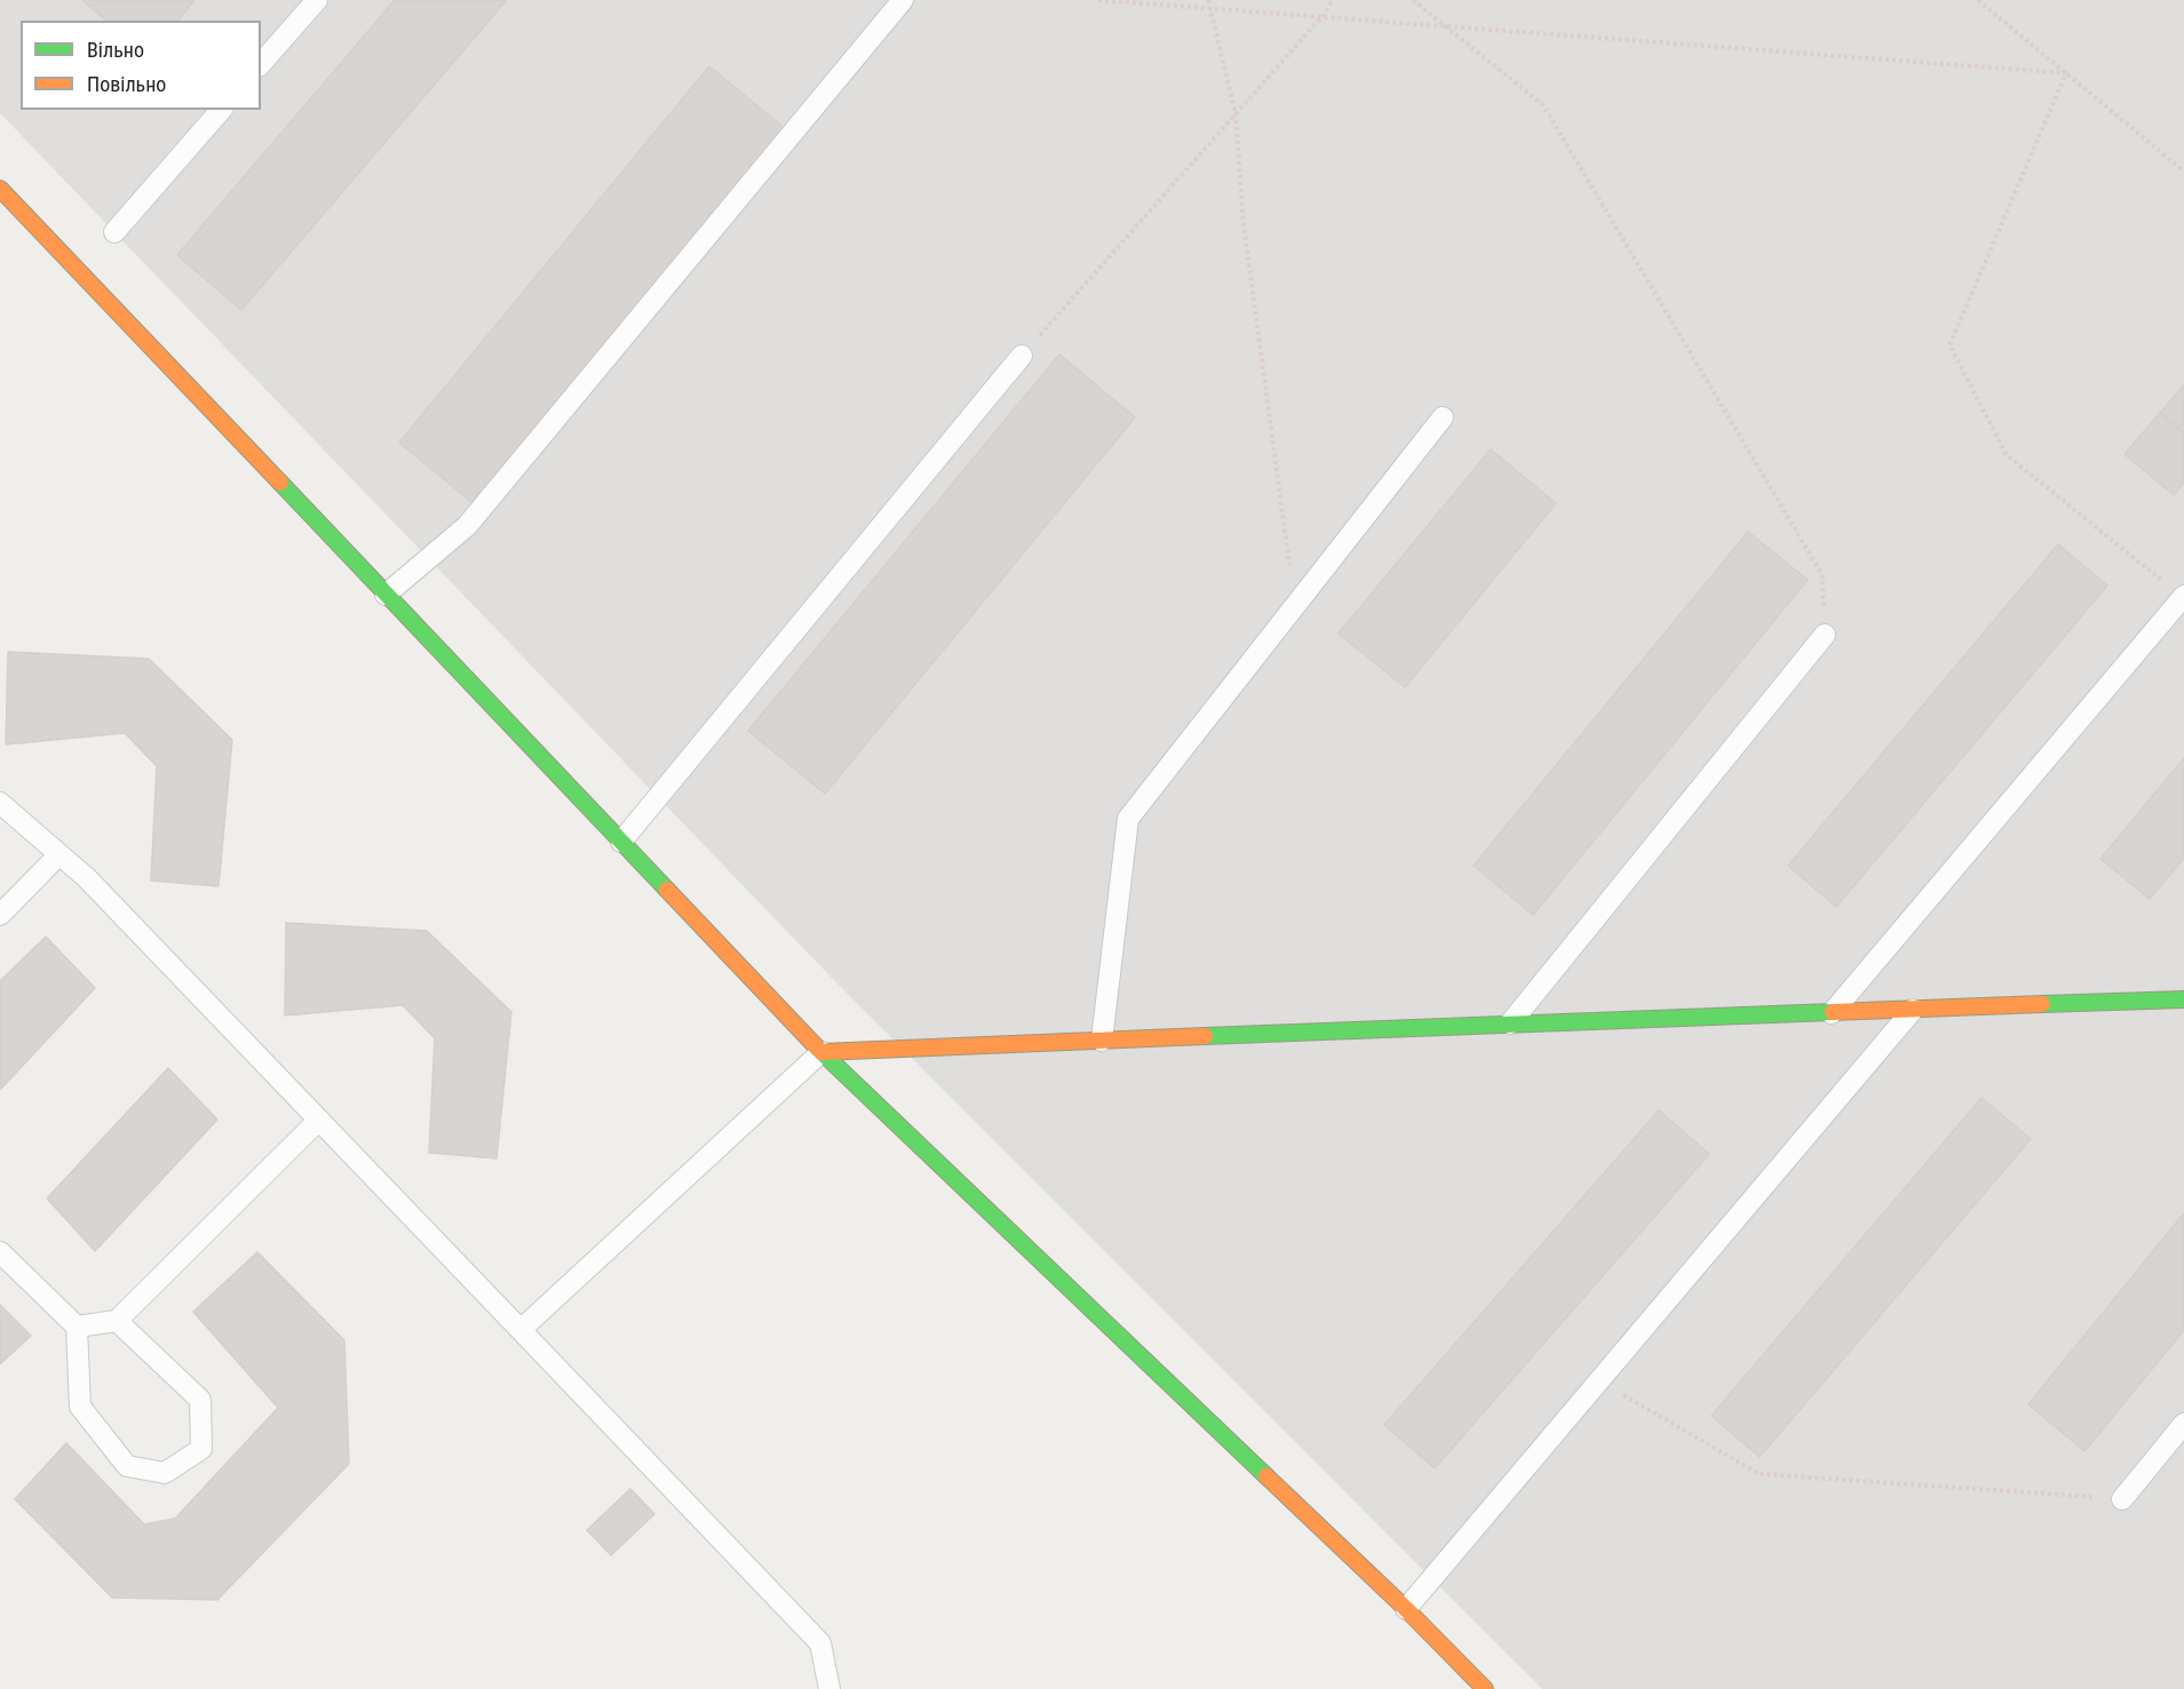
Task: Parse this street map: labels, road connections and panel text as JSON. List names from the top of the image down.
{
  "legend": ["Вільно", "Повільно"]
}
